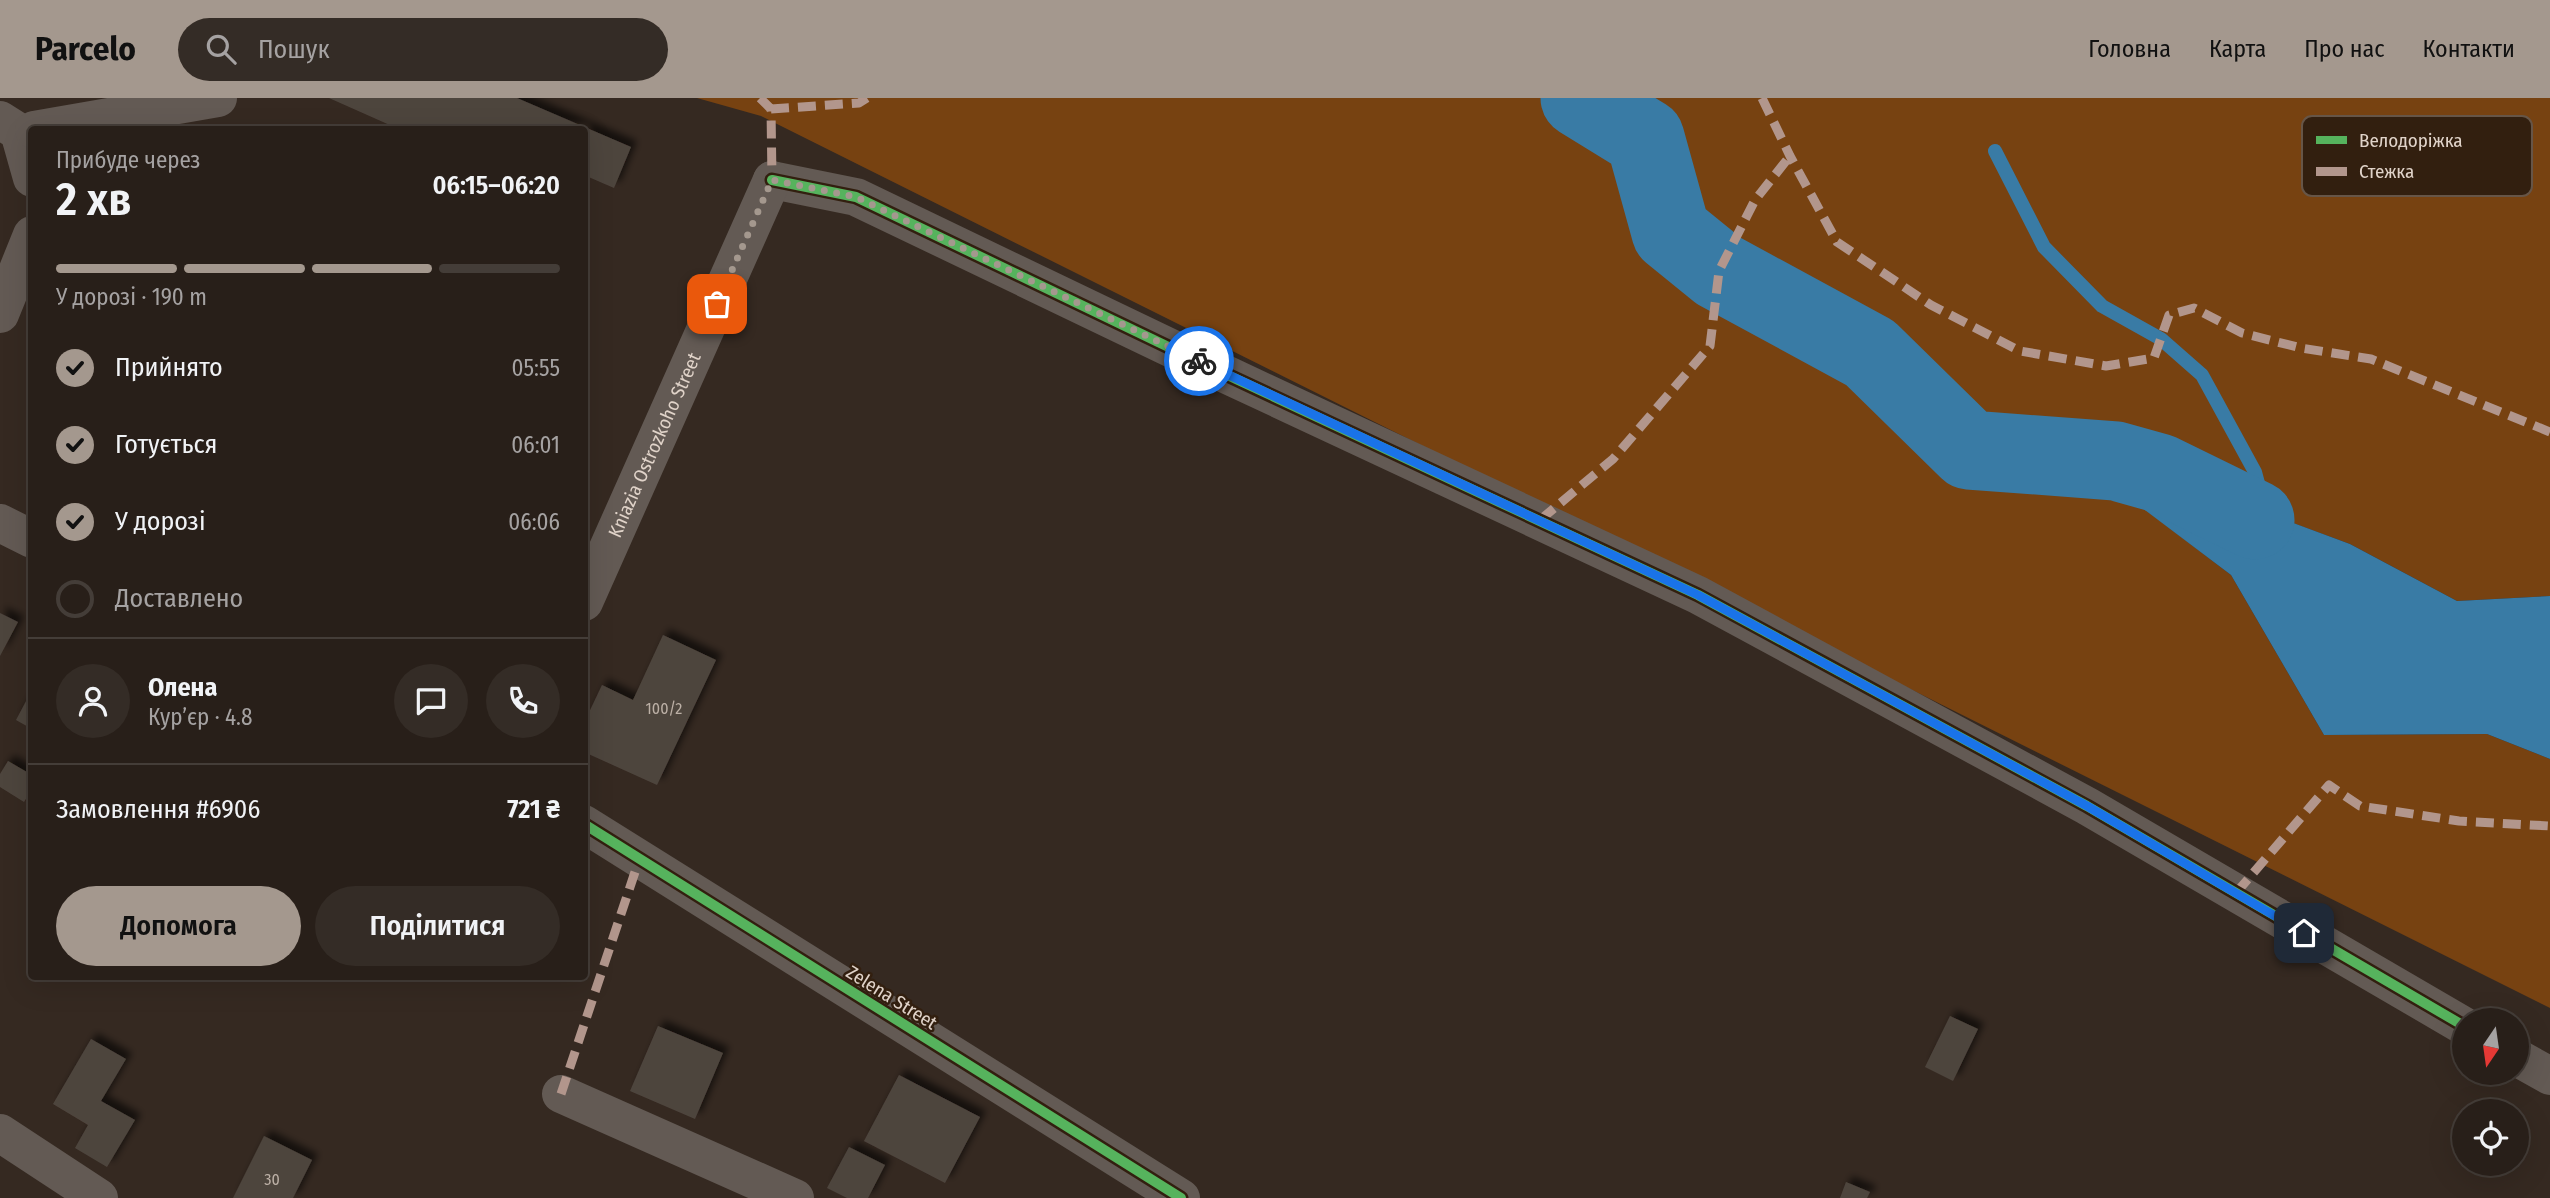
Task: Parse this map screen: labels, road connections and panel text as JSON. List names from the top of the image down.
{
  "streets": {
    "street": ["Kniazia Ostrozkoho Street", "Zelena Street"]
  },
  "house_numbers": ["100/2", "30"],
  "legend": ["Велодоріжка", "Стежка"],
  "north": "bottom",
  "page": {
    "header": "Parcelo",
    "search": "Пошук",
    "nav": [
      "Головна",
      "Карта",
      "Про нас",
      "Контакти"
    ],
    "heading": ["2 хв", "Прибуде через", "06:15–06:20"],
    "panel": [
      "Олена",
      "Кур’єр · 4.8",
      "Замовлення #6906",
      "721 ₴"
    ],
    "bar": "У дорозі · 190 m",
    "list": [
      ["Прийнято", "05:55"],
      ["Готується", "06:01"],
      ["У дорозі", "06:06"],
      "Доставлено"
    ],
    "buttons": ["Допомога", "Поділитися"]
  }
}
